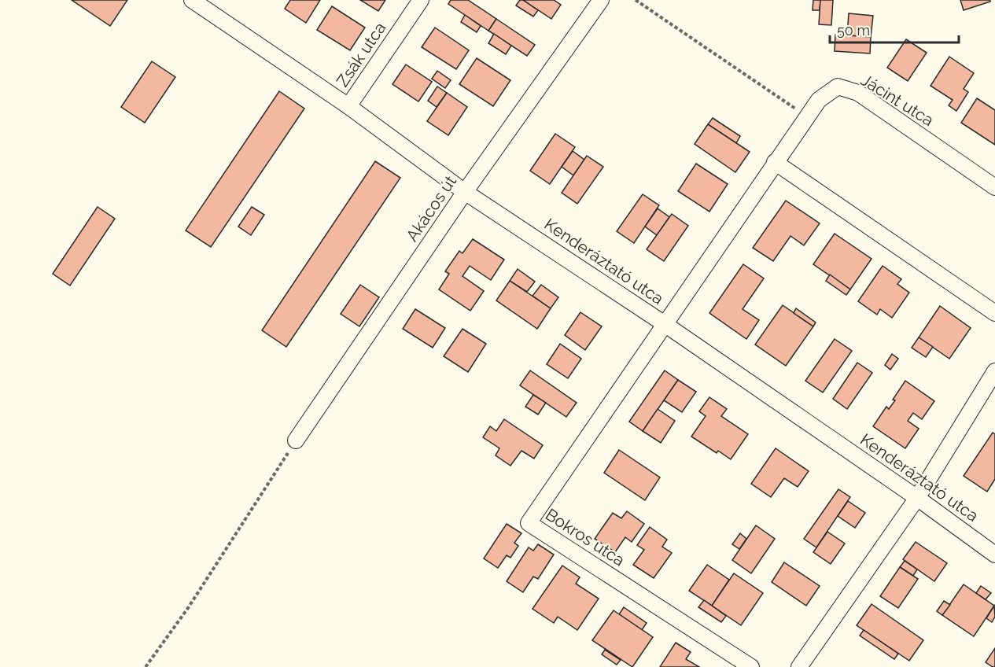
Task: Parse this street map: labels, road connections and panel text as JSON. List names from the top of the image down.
{
  "streets": {
    "street": [
      "Zsák utca",
      "Jácint utca",
      "Akácos út",
      "Kenderáztató utca",
      "Bokros utca"
    ]
  },
  "crossings": [
    ["Zsák utca", "Kenderáztató utca"],
    ["Jácint utca", "Kenderáztató utca"],
    ["Jácint utca", "Bokros utca"],
    ["Akácos út", "Kenderáztató utca"],
    ["Kenderáztató utca", "Bokros utca"]
  ],
  "scale_bar": "50 m"
}
